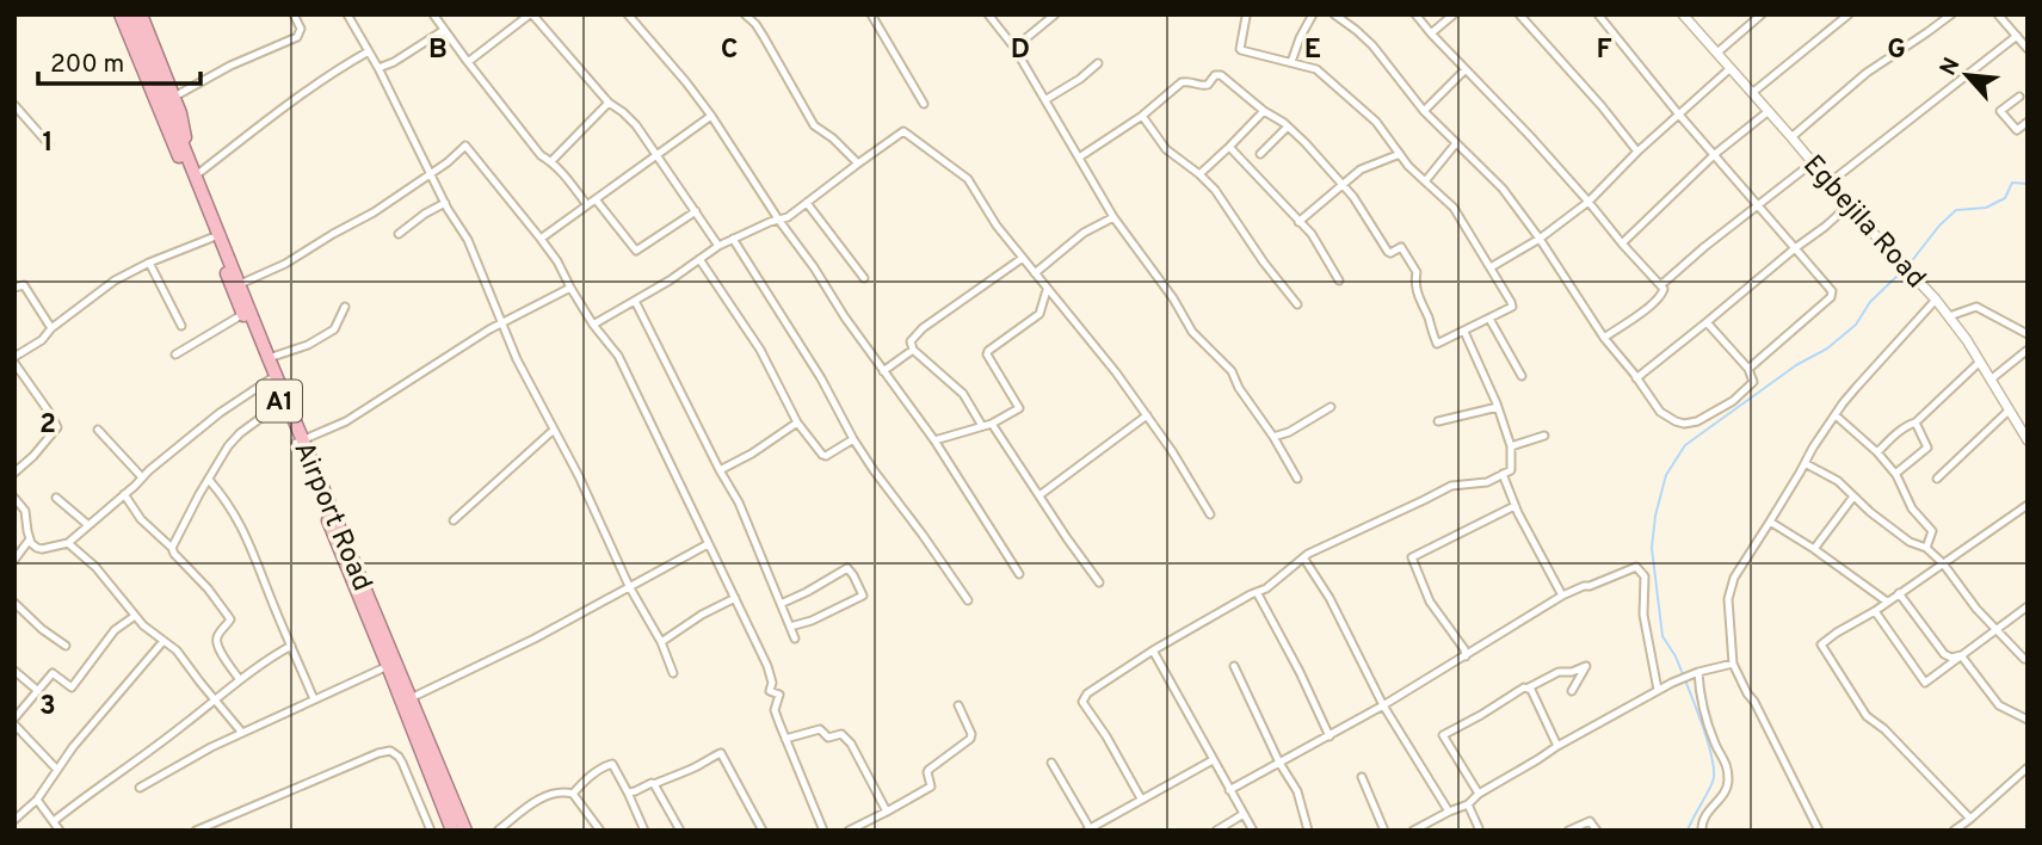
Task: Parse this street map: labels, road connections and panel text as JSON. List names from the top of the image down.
{
  "streets": {
    "highway": ["A1", "Airport Road"],
    "street": ["Egbejila Road"]
  },
  "scale_bar": "200 m",
  "north": "top left",
  "grid": {
    "columns": [
      "B",
      "C",
      "D",
      "E",
      "F",
      "G"
    ],
    "rows": ["1", "2", "3"]
  }
}
